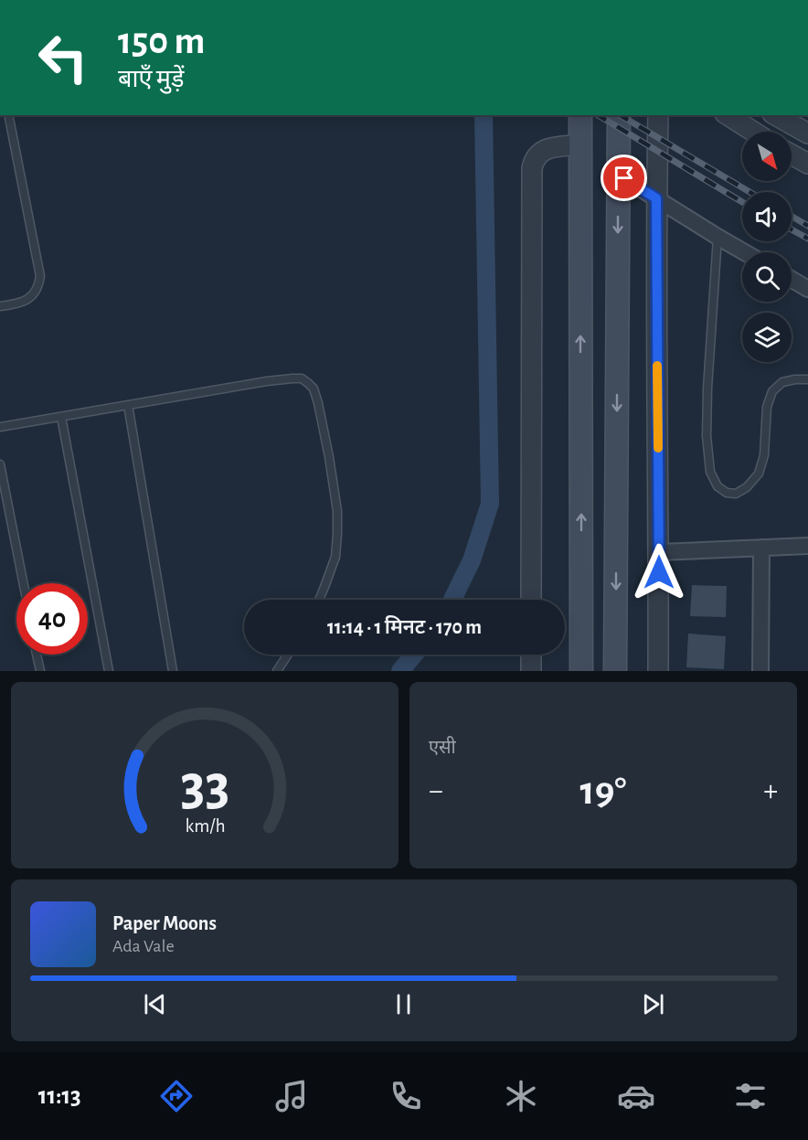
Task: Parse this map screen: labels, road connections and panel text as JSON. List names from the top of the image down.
{
  "north": "bottom right",
  "page": {
    "turn": ["150 m", "बाएँ मुड़ें"],
    "limit": "40",
    "trip": "11:14 · 1 मिनट · 170 m",
    "tile": "एसी",
    "heat": ["−", "19°", "+"],
    "song": ["Paper Moons", "Ada Vale"],
    "tabs": "11:13",
    "gauge": ["33", "km/h"]
  }
}
